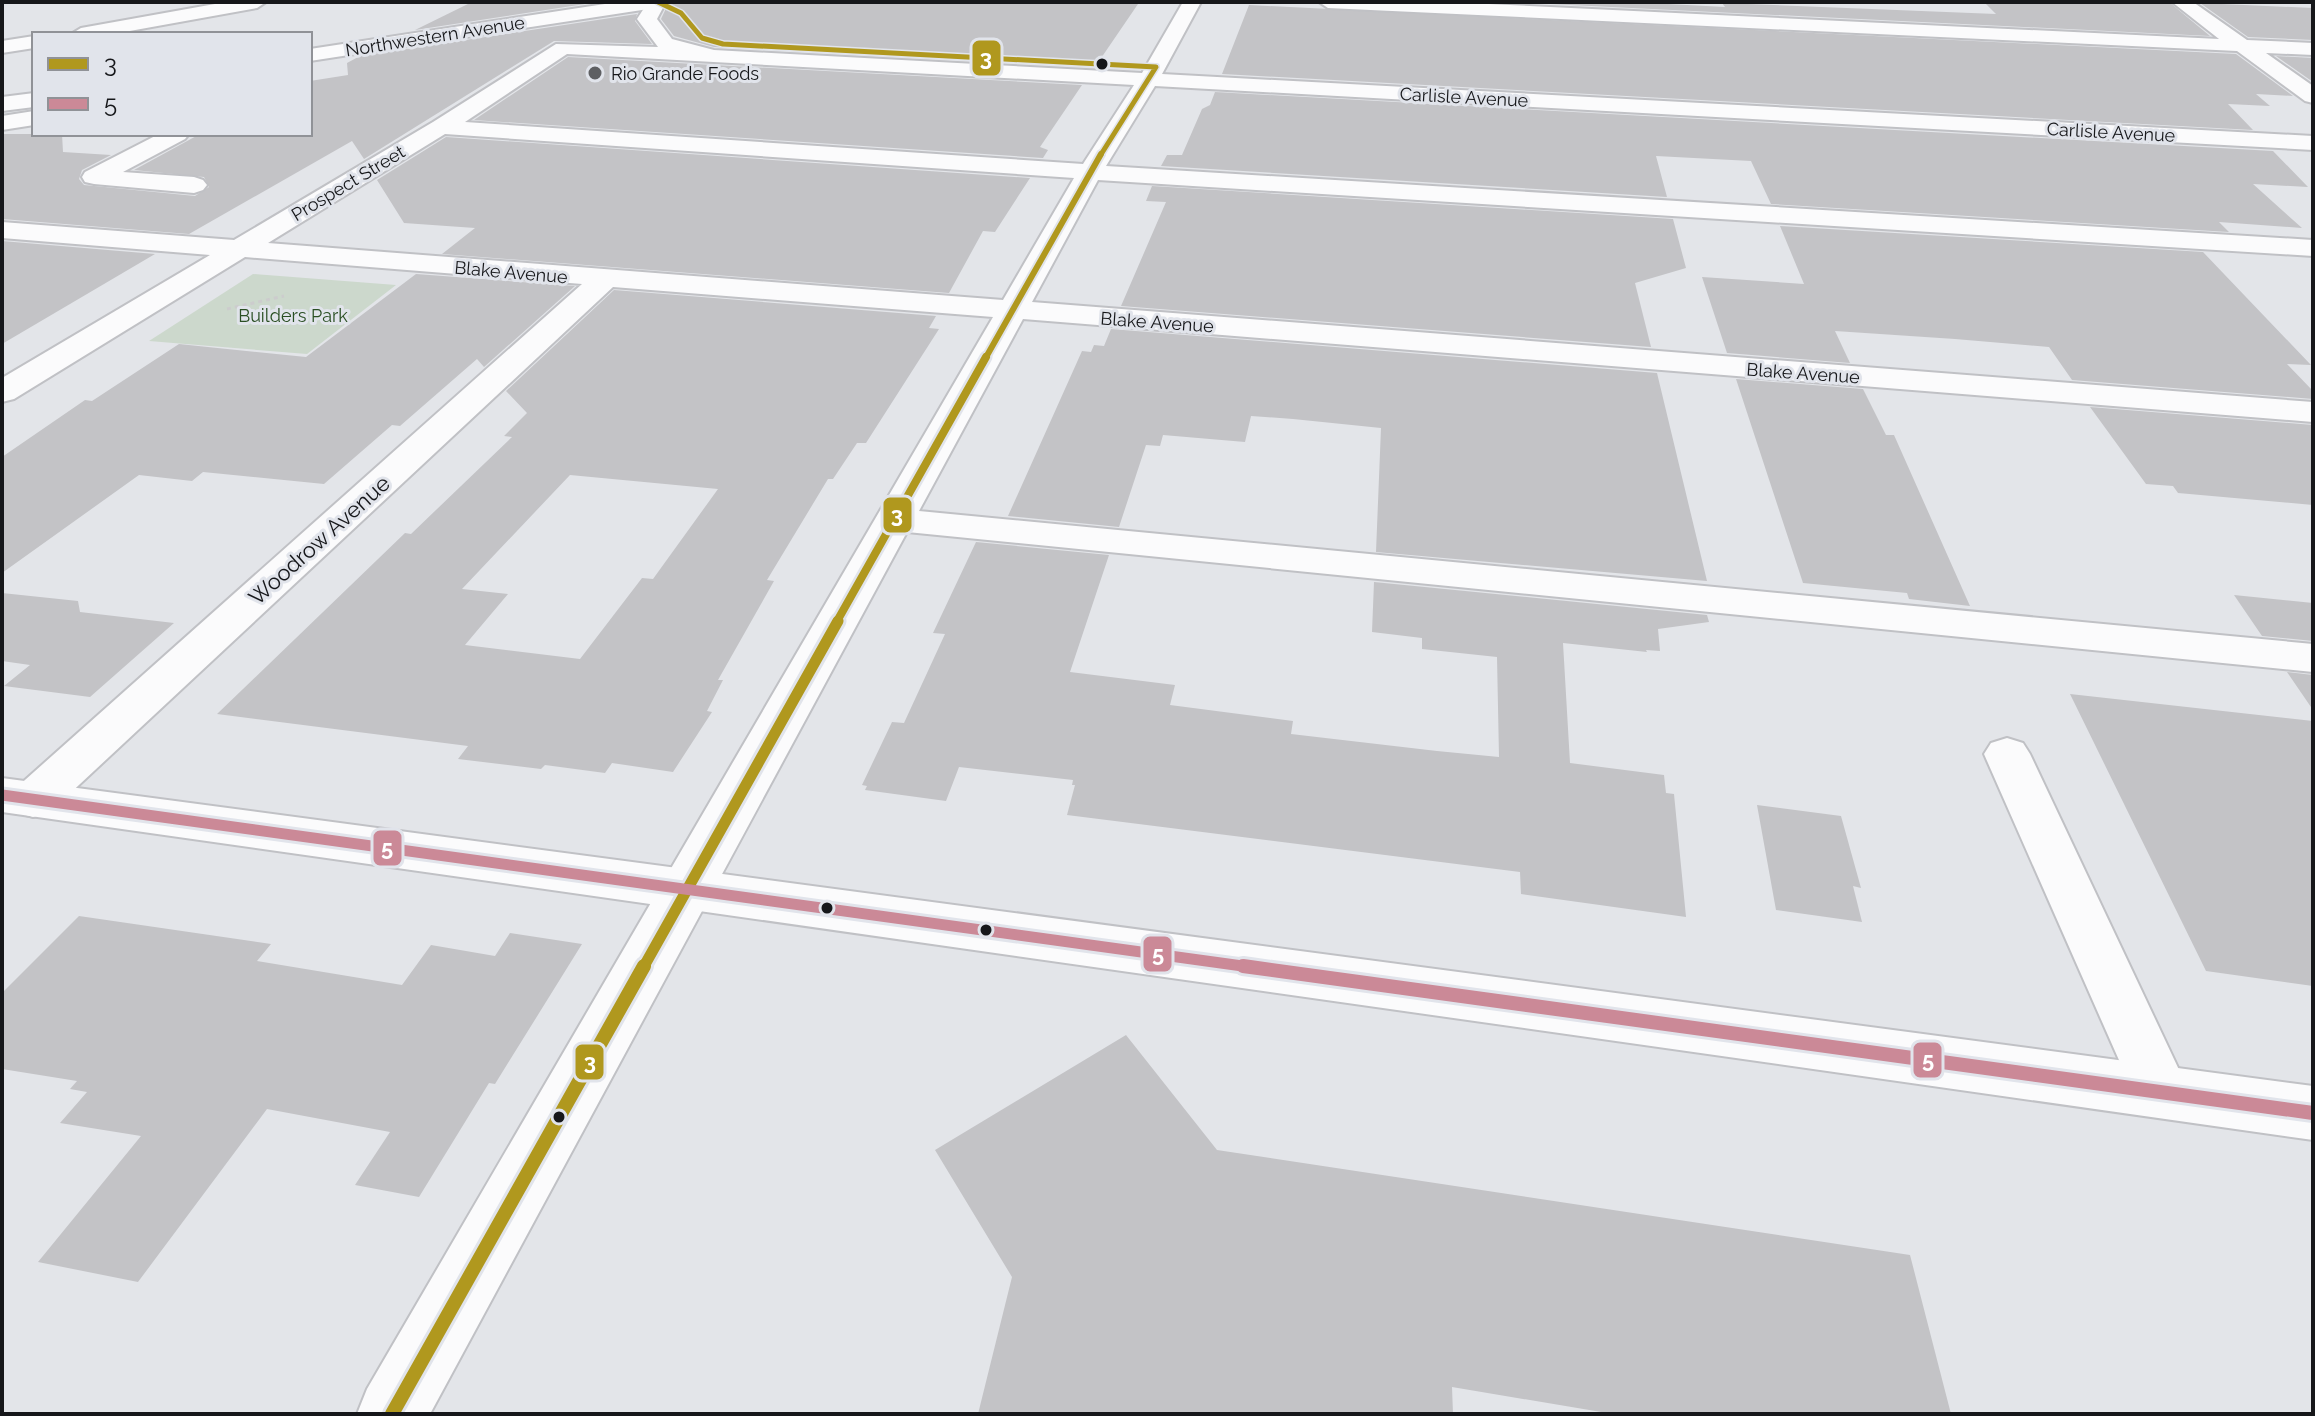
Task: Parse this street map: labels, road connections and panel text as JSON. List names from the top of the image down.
{
  "streets": {
    "street": [
      "Northwestern Avenue",
      "Carlisle Avenue",
      "Prospect Street",
      "Blake Avenue",
      "Woodrow Avenue"
    ]
  },
  "crossings": [
    ["Northwestern Avenue", "Carlisle Avenue"],
    ["Carlisle Avenue", "Prospect Street"],
    ["Prospect Street", "Blake Avenue"],
    ["Blake Avenue", "Woodrow Avenue"]
  ],
  "parks": ["Builders Park"],
  "places": ["Rio Grande Foods"],
  "lines": ["transit line 3", "transit line 5"],
  "legend": ["3", "5"]
}
